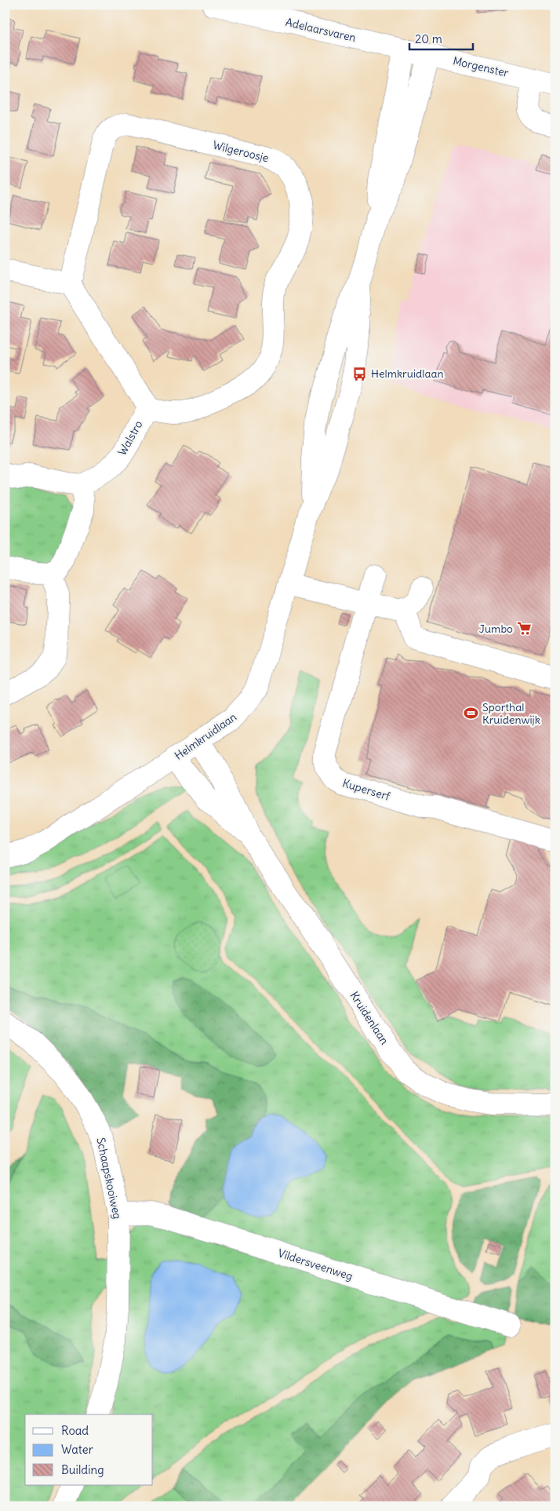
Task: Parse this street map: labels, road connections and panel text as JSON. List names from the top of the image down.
{
  "streets": {
    "street": [
      "Adelaarsvaren",
      "Morgenster",
      "Wilgeroosje",
      "Walstro",
      "Helmkruidlaan",
      "Kuperserf",
      "Kruidenlaan",
      "Schaapskooiweg",
      "Vildersveenweg"
    ]
  },
  "crossings": [
    ["Adelaarsvaren", "Morgenster"],
    ["Adelaarsvaren", "Helmkruidlaan"],
    ["Morgenster", "Helmkruidlaan"],
    ["Wilgeroosje", "Walstro"],
    ["Helmkruidlaan", "Kruidenlaan"],
    ["Schaapskooiweg", "Vildersveenweg"]
  ],
  "places": {
    "bus stop": ["Helmkruidlaan"],
    "supermarket": ["Jumbo"],
    "sports": ["Sporthal Kruidenwijk"]
  },
  "legend": ["Road", "Water", "Building"],
  "scale_bar": "20 m"
}
